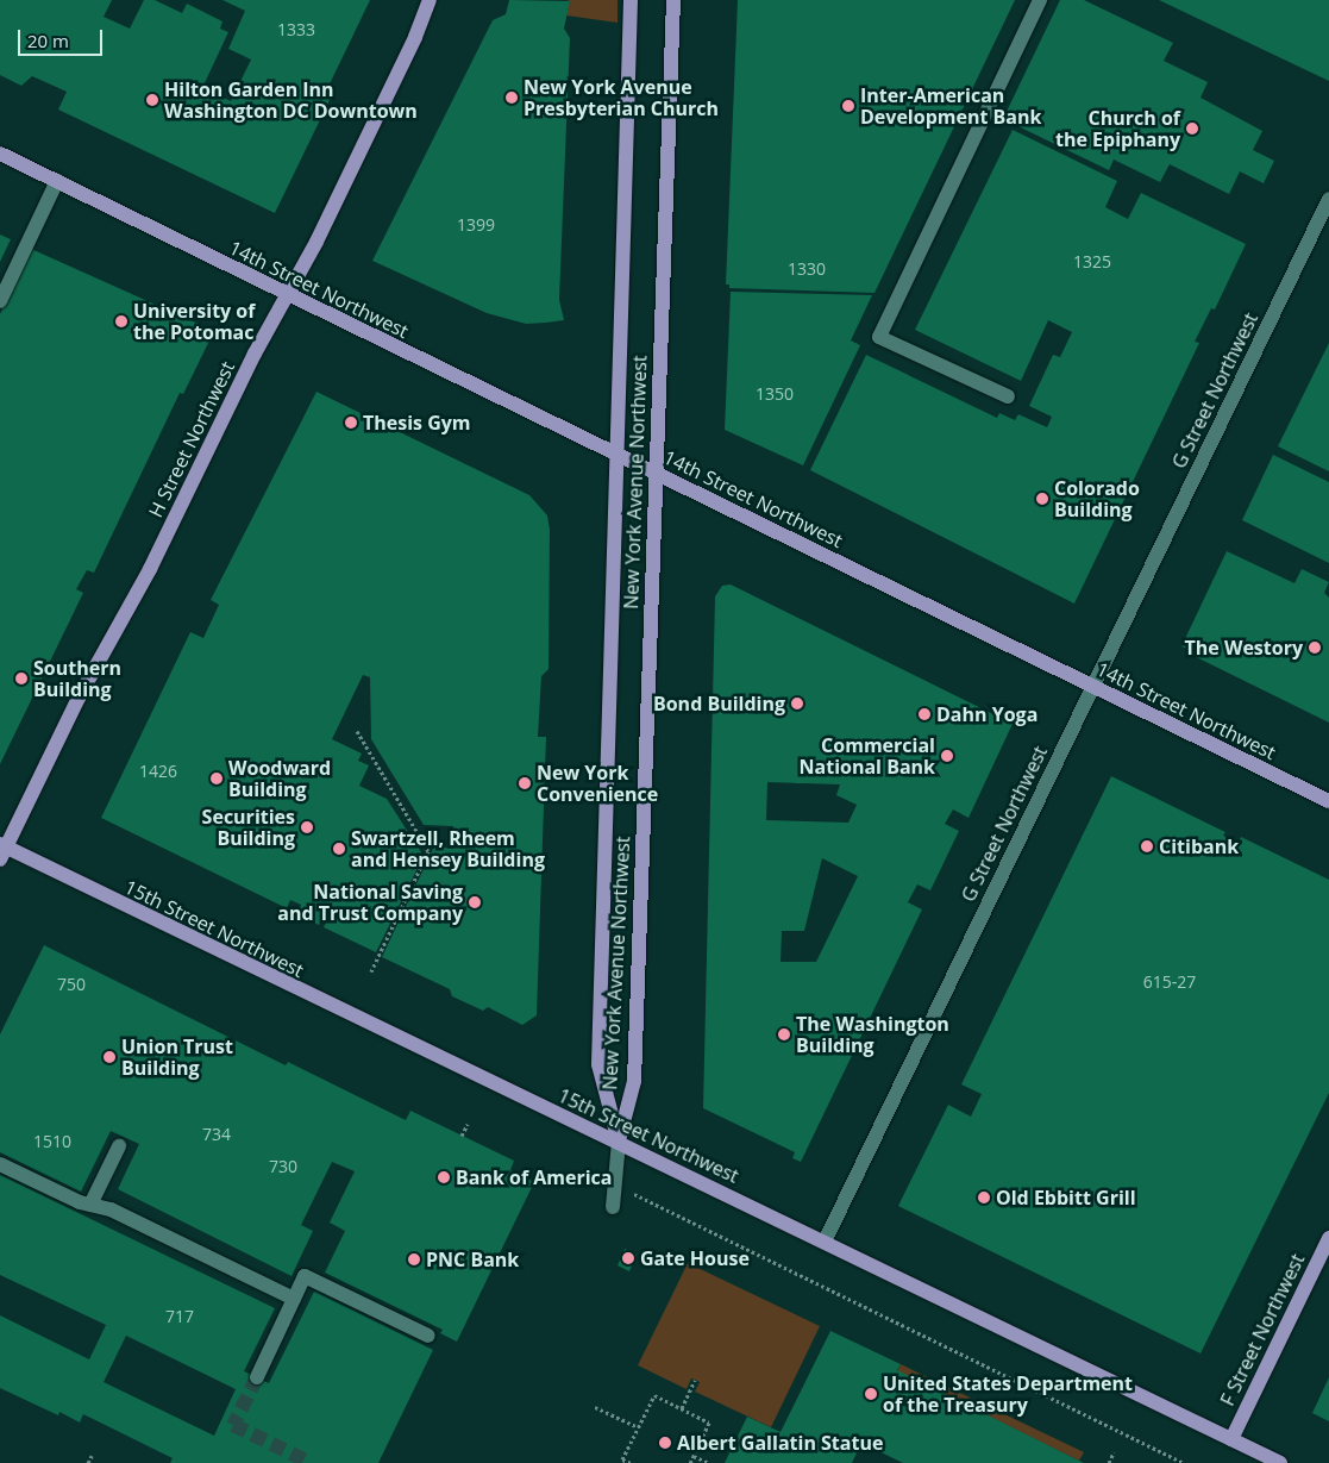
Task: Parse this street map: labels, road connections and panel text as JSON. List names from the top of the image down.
{
  "streets": {
    "main road": [
      "14th Street Northwest",
      "H Street Northwest",
      "New York Avenue Northwest",
      "15th Street Northwest",
      "F Street Northwest"
    ],
    "street": ["G Street Northwest"]
  },
  "crossings": [
    ["14th Street Northwest", "G Street Northwest"],
    ["14th Street Northwest", "H Street Northwest"],
    ["14th Street Northwest", "New York Avenue Northwest"],
    ["G Street Northwest", "15th Street Northwest"],
    ["H Street Northwest", "15th Street Northwest"],
    ["New York Avenue Northwest", "15th Street Northwest"],
    ["15th Street Northwest", "F Street Northwest"]
  ],
  "places": [
    "New York Avenue Presbyterian Church",
    "Hilton Garden Inn Washington DC Downtown",
    "Inter-American Development Bank",
    "Church of the Epiphany",
    "University of the Potomac",
    "Thesis Gym",
    "Colorado Building",
    "The Westory",
    "Southern Building",
    "Bond Building",
    "Dahn Yoga",
    "Commercial National Bank",
    "Woodward Building",
    "New York Convenience",
    "Securities Building",
    "Citibank",
    "Swartzell, Rheem and Hensey Building",
    "National Saving and Trust Company",
    "The Washington Building",
    "Union Trust Building",
    "Bank of America",
    "Old Ebbitt Grill",
    "Gate House",
    "PNC Bank",
    "United States Department of the Treasury",
    "Albert Gallatin Statue"
  ],
  "house_numbers": [
    "1333",
    "1399",
    "1325",
    "1330",
    "1350",
    "1426",
    "615‑27",
    "750",
    "734",
    "1510",
    "730",
    "717"
  ],
  "scale_bar": "20 m"
}
